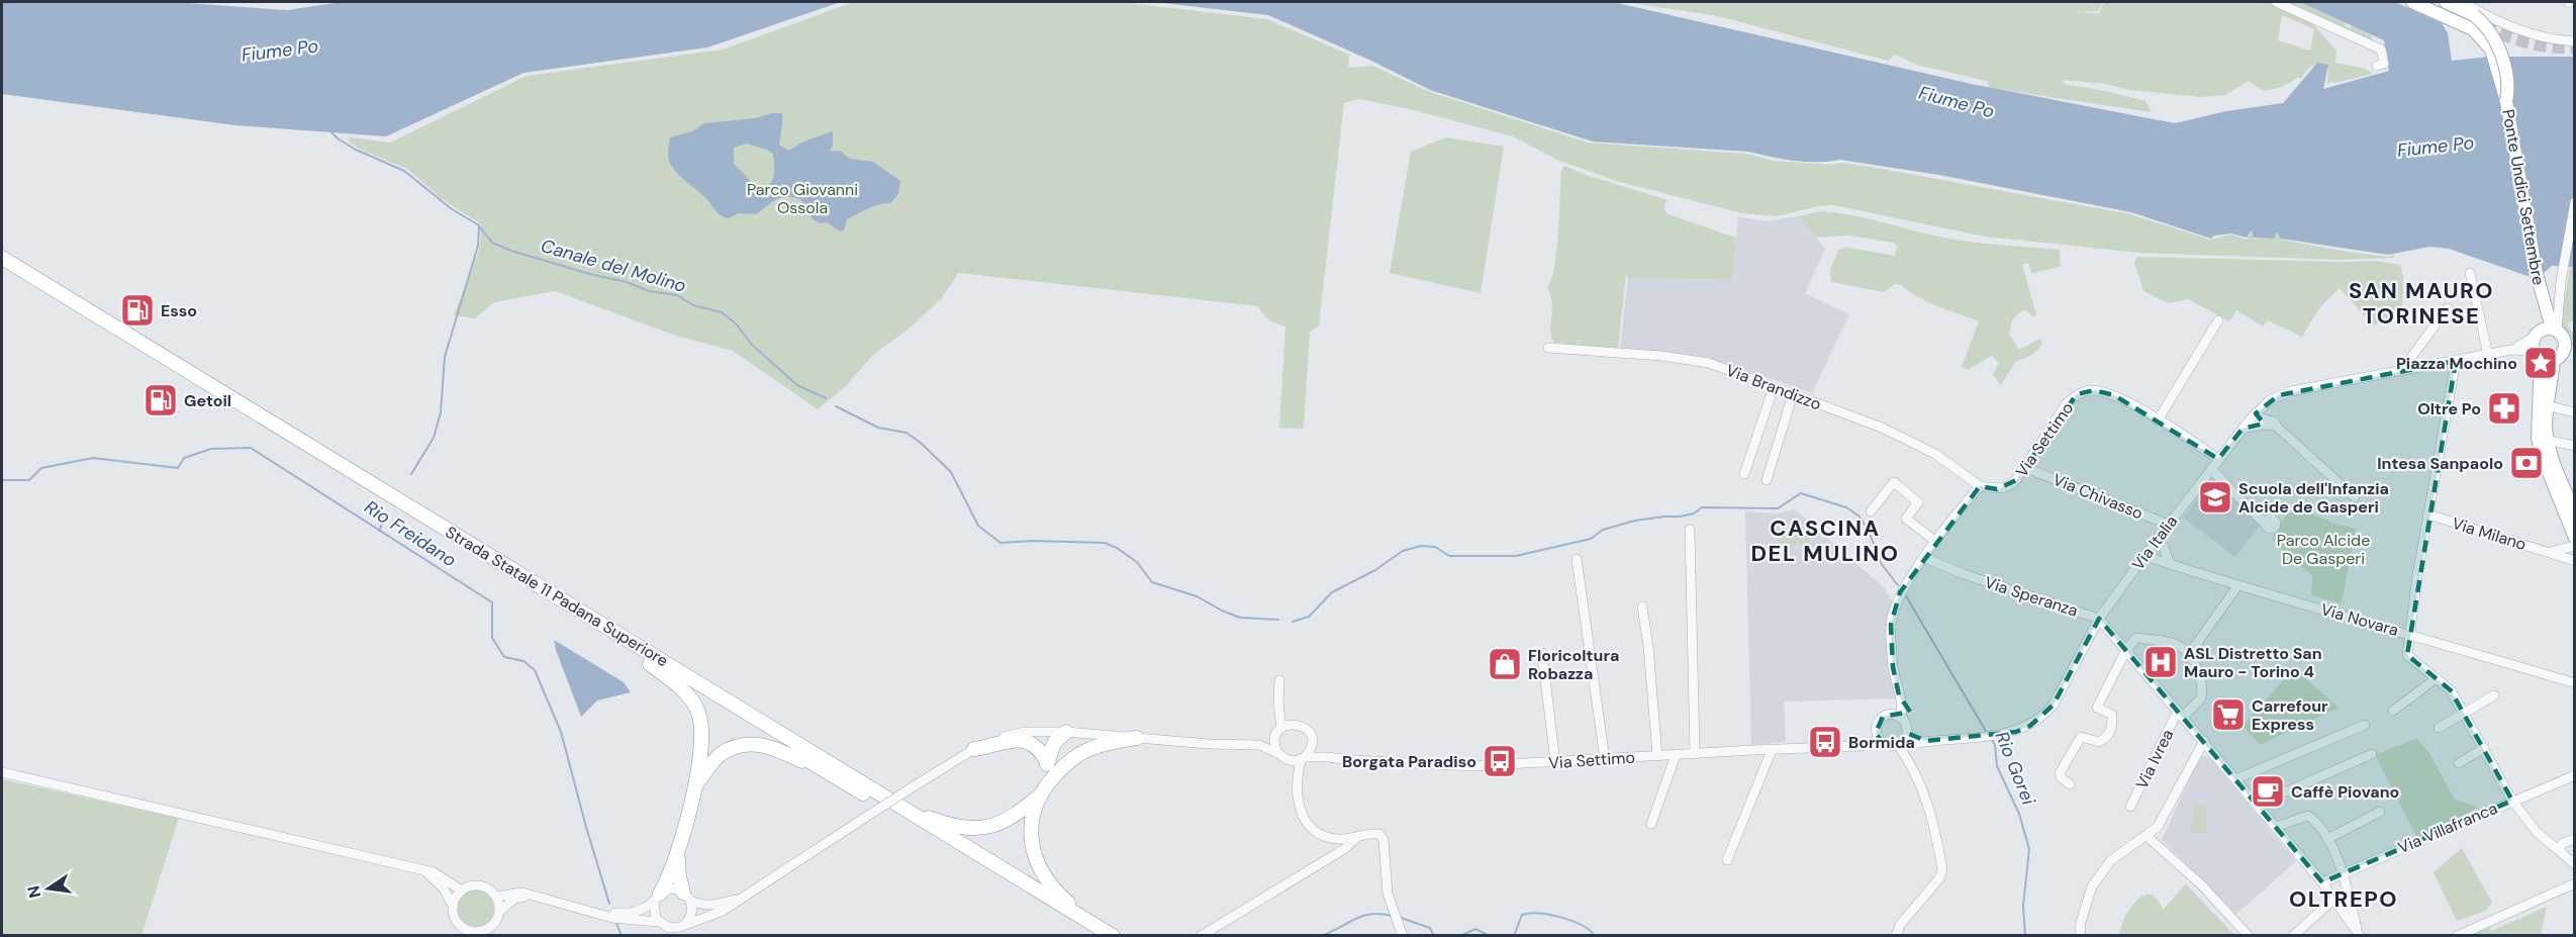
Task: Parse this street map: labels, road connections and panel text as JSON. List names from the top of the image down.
{
  "streets": {
    "highway": ["Strada Statale 11 Padana Superiore"],
    "main road": ["Ponte Undici Settembre"],
    "street": [
      "Via Brandizzo",
      "Via Settimo",
      "Via Chivasso",
      "Via Milano",
      "Via Italia",
      "Via Speranza",
      "Via Novara",
      "Via Ivrea",
      "Via Villafranca"
    ]
  },
  "crossings": [
    ["Via Brandizzo", "Via Settimo"],
    ["Via Settimo", "Via Chivasso"],
    ["Via Settimo", "Via Italia"],
    ["Via Chivasso", "Via Italia"],
    ["Via Italia", "Via Speranza"],
    ["Via Italia", "Via Novara"],
    ["Via Speranza", "Via Ivrea"],
    ["Via Speranza", "Via Villafranca"]
  ],
  "districts": ["SAN MAURO TORINESE", "CASCINA DEL MULINO", "OLTREPO"],
  "water": [
    "Fiume Po",
    "Canale del Molino",
    "Rio Freidano",
    "Rio Gorei"
  ],
  "parks": ["Parco Giovanni Ossola", "Parco Alcide De Gasperi"],
  "places": {
    "fuel station": ["Esso", "Getoil"],
    "place": ["Piazza Mochino"],
    "pharmacy": ["Oltre Po"],
    "bank": ["Intesa Sanpaolo"],
    "school or university": ["Scuola dell'Infanzia Alcide de Gasperi"],
    "hospital": ["ASL Distretto San Mauro - Torino 4"],
    "shop": ["Floricoltura Robazza"],
    "supermarket": ["Carrefour Express"],
    "bus stop": ["Bormida", "Borgata Paradiso"],
    "cafe": ["Caffè Piovano"]
  },
  "north": "left"
}
